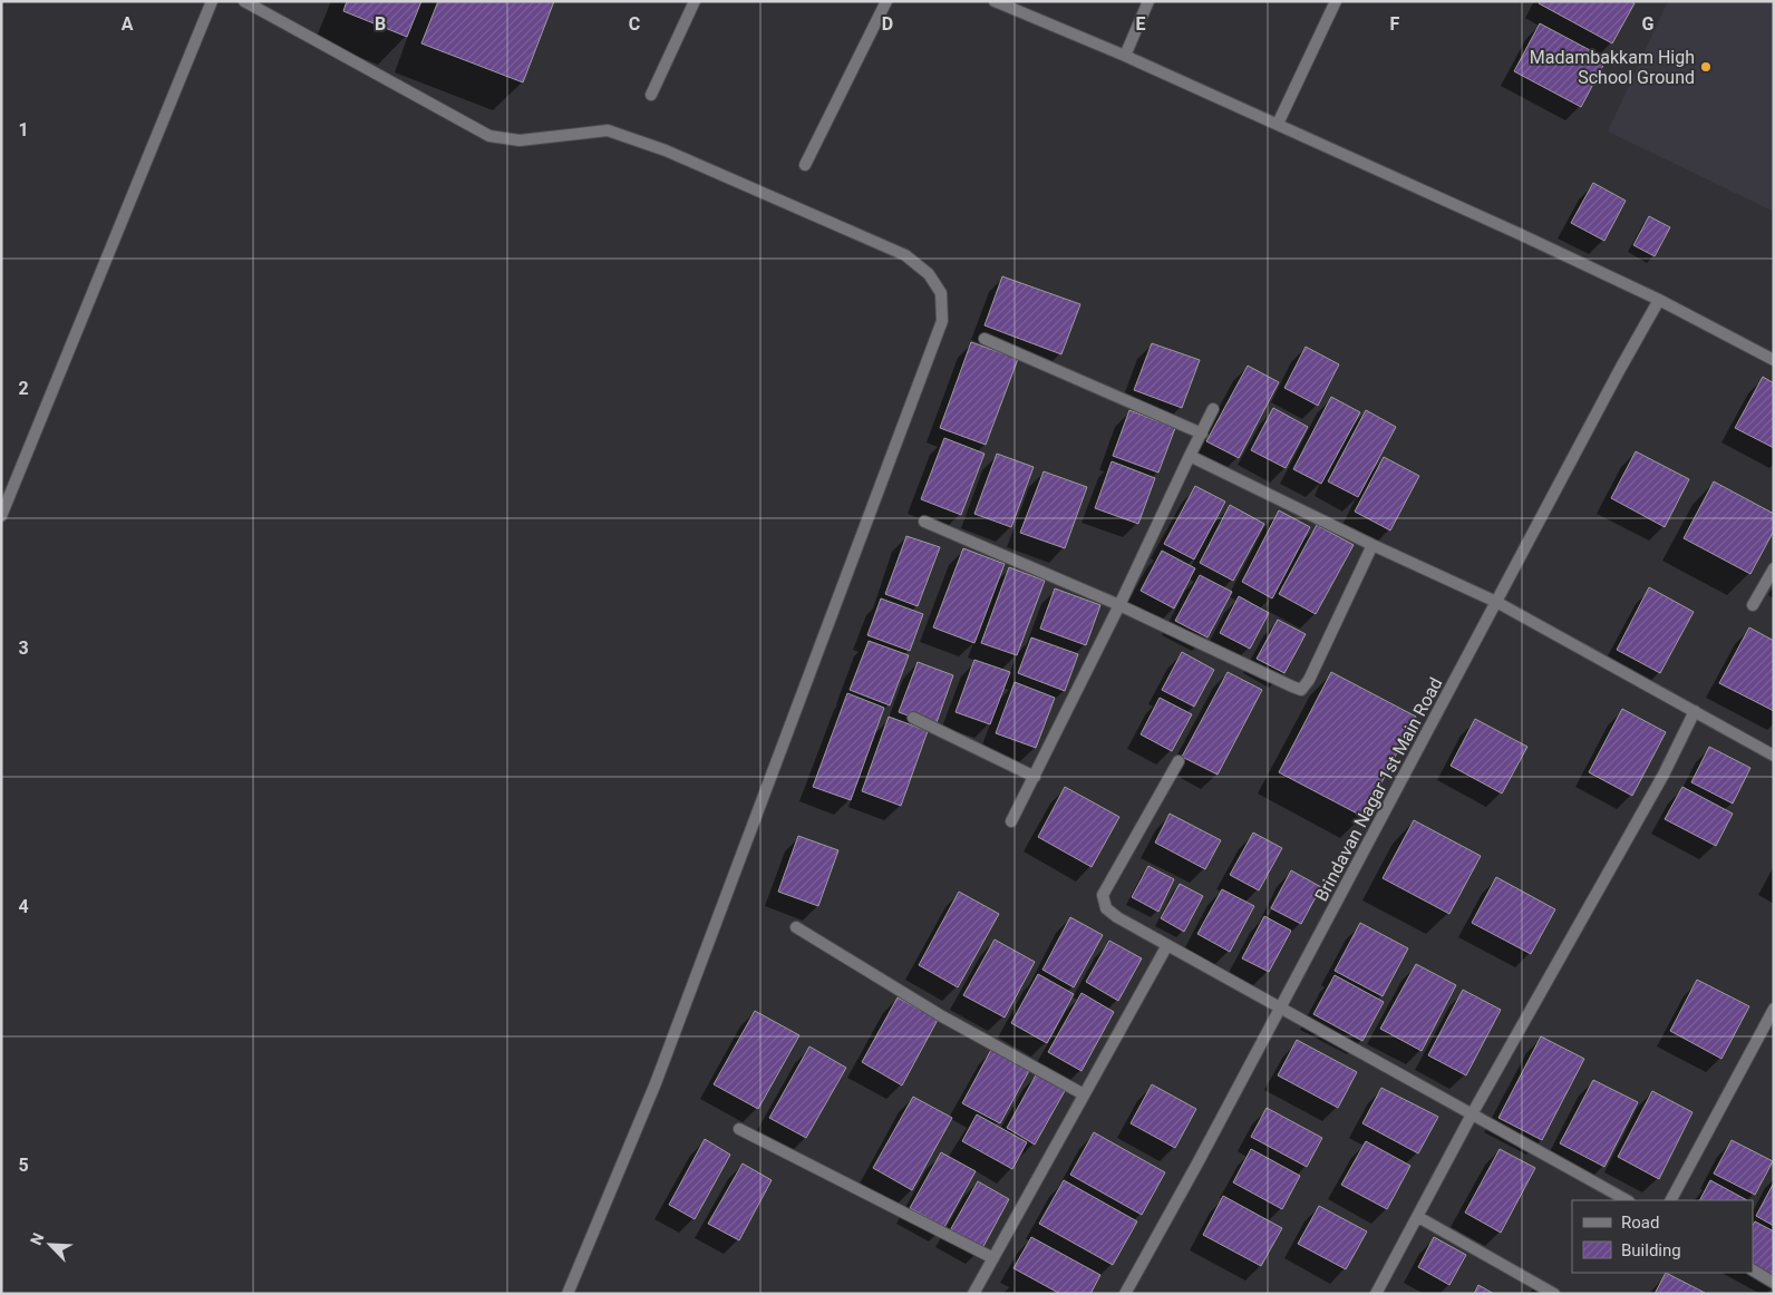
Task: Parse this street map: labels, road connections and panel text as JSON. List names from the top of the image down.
{
  "streets": {
    "street": ["Brindavan Nagar 1st Main Road"]
  },
  "places": ["Madambakkam High School Ground"],
  "legend": ["Road", "Building"],
  "north": "top left",
  "grid": {
    "columns": [
      "A",
      "B",
      "C",
      "D",
      "E",
      "F",
      "G"
    ],
    "rows": [
      "1",
      "2",
      "3",
      "4",
      "5"
    ]
  }
}
